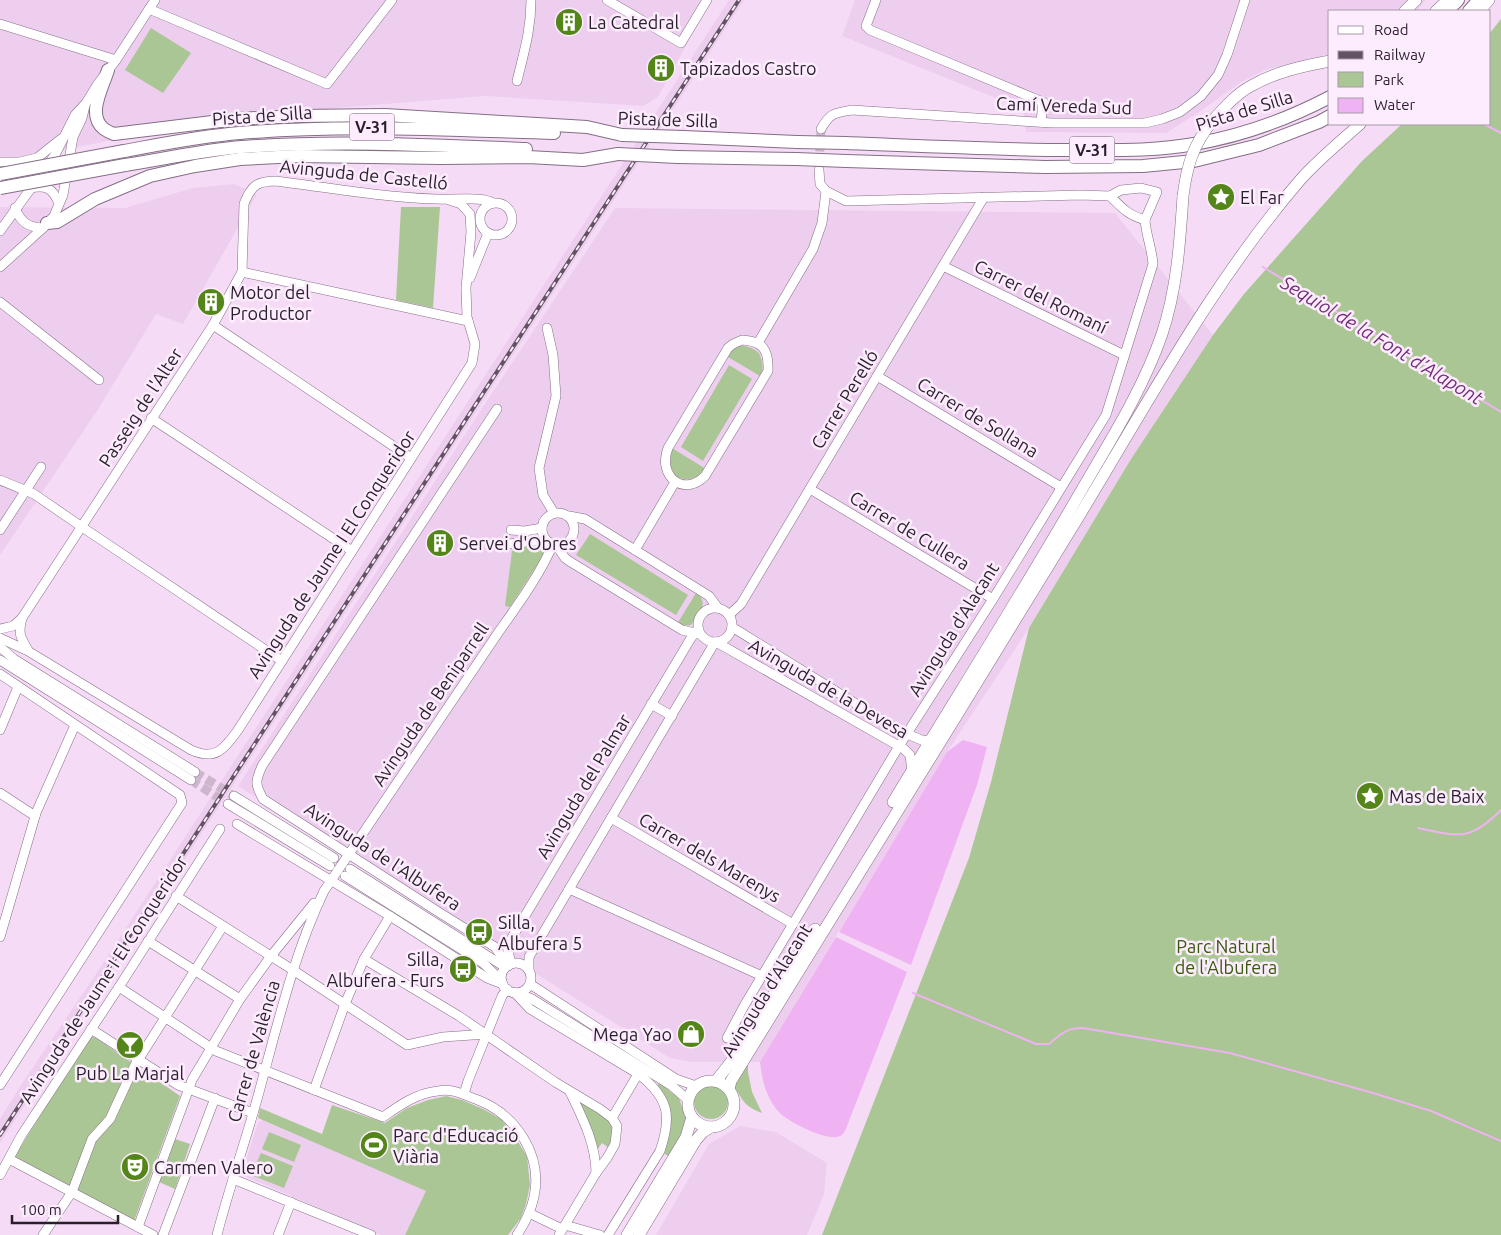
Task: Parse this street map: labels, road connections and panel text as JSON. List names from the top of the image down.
{
  "streets": {
    "highway": ["Pista de Silla", "V-31"],
    "main road": ["Avinguda d'Alacant"],
    "street": [
      "Camí Vereda Sud",
      "Avinguda de Castelló",
      "Carrer del Romaní",
      "Carrer Perelló",
      "Passeig de l'Alter",
      "Carrer de Sollana",
      "Carrer de Cullera",
      "Avinguda de Jaume I El Conqueridor",
      "Avinguda de la Devesa",
      "Avinguda de Beniparrell",
      "Avinguda del Palmar",
      "Avinguda de l'Albufera",
      "Carrer dels Marenys",
      "Carrer de València"
    ]
  },
  "crossings": [
    ["Avinguda de Castelló", "Passeig de l'Alter"],
    ["Carrer del Romaní", "Carrer Perelló"],
    ["Carrer del Romaní", "Avinguda d'Alacant"],
    ["Carrer Perelló", "Carrer de Sollana"],
    ["Carrer Perelló", "Carrer de Cullera"],
    ["Carrer Perelló", "Avinguda de la Devesa"],
    ["Carrer Perelló", "Avinguda del Palmar"],
    ["Carrer de Sollana", "Avinguda d'Alacant"],
    ["Carrer de Cullera", "Avinguda d'Alacant"],
    ["Avinguda d'Alacant", "Avinguda de la Devesa"],
    ["Avinguda d'Alacant", "Avinguda de l'Albufera"],
    ["Avinguda d'Alacant", "Carrer dels Marenys"],
    ["Avinguda de la Devesa", "Avinguda del Palmar"],
    ["Avinguda de Beniparrell", "Avinguda de l'Albufera"],
    ["Avinguda de Beniparrell", "Carrer de València"],
    ["Avinguda del Palmar", "Avinguda de l'Albufera"],
    ["Avinguda de l'Albufera", "Carrer de València"]
  ],
  "water": ["Sequiol de la Font d’Alapont"],
  "parks": ["Parc Natural de l'Albufera"],
  "places": {
    "building": [
      "La Catedral",
      "Tapizados Castro",
      "Motor del Productor",
      "Servei d'Obres"
    ],
    "place": ["El Far", "Mas de Baix"],
    "bus stop": ["Silla, Albufera 5", "Silla, Albufera - Furs"],
    "shop": ["Mega Yao"],
    "bar": ["Pub La Marjal"],
    "sports": ["Parc d'Educació Viària"],
    "theatre": ["Carmen Valero"]
  },
  "legend": [
    "Road",
    "Railway",
    "Park",
    "Water"
  ],
  "scale_bar": "100 m"
}
